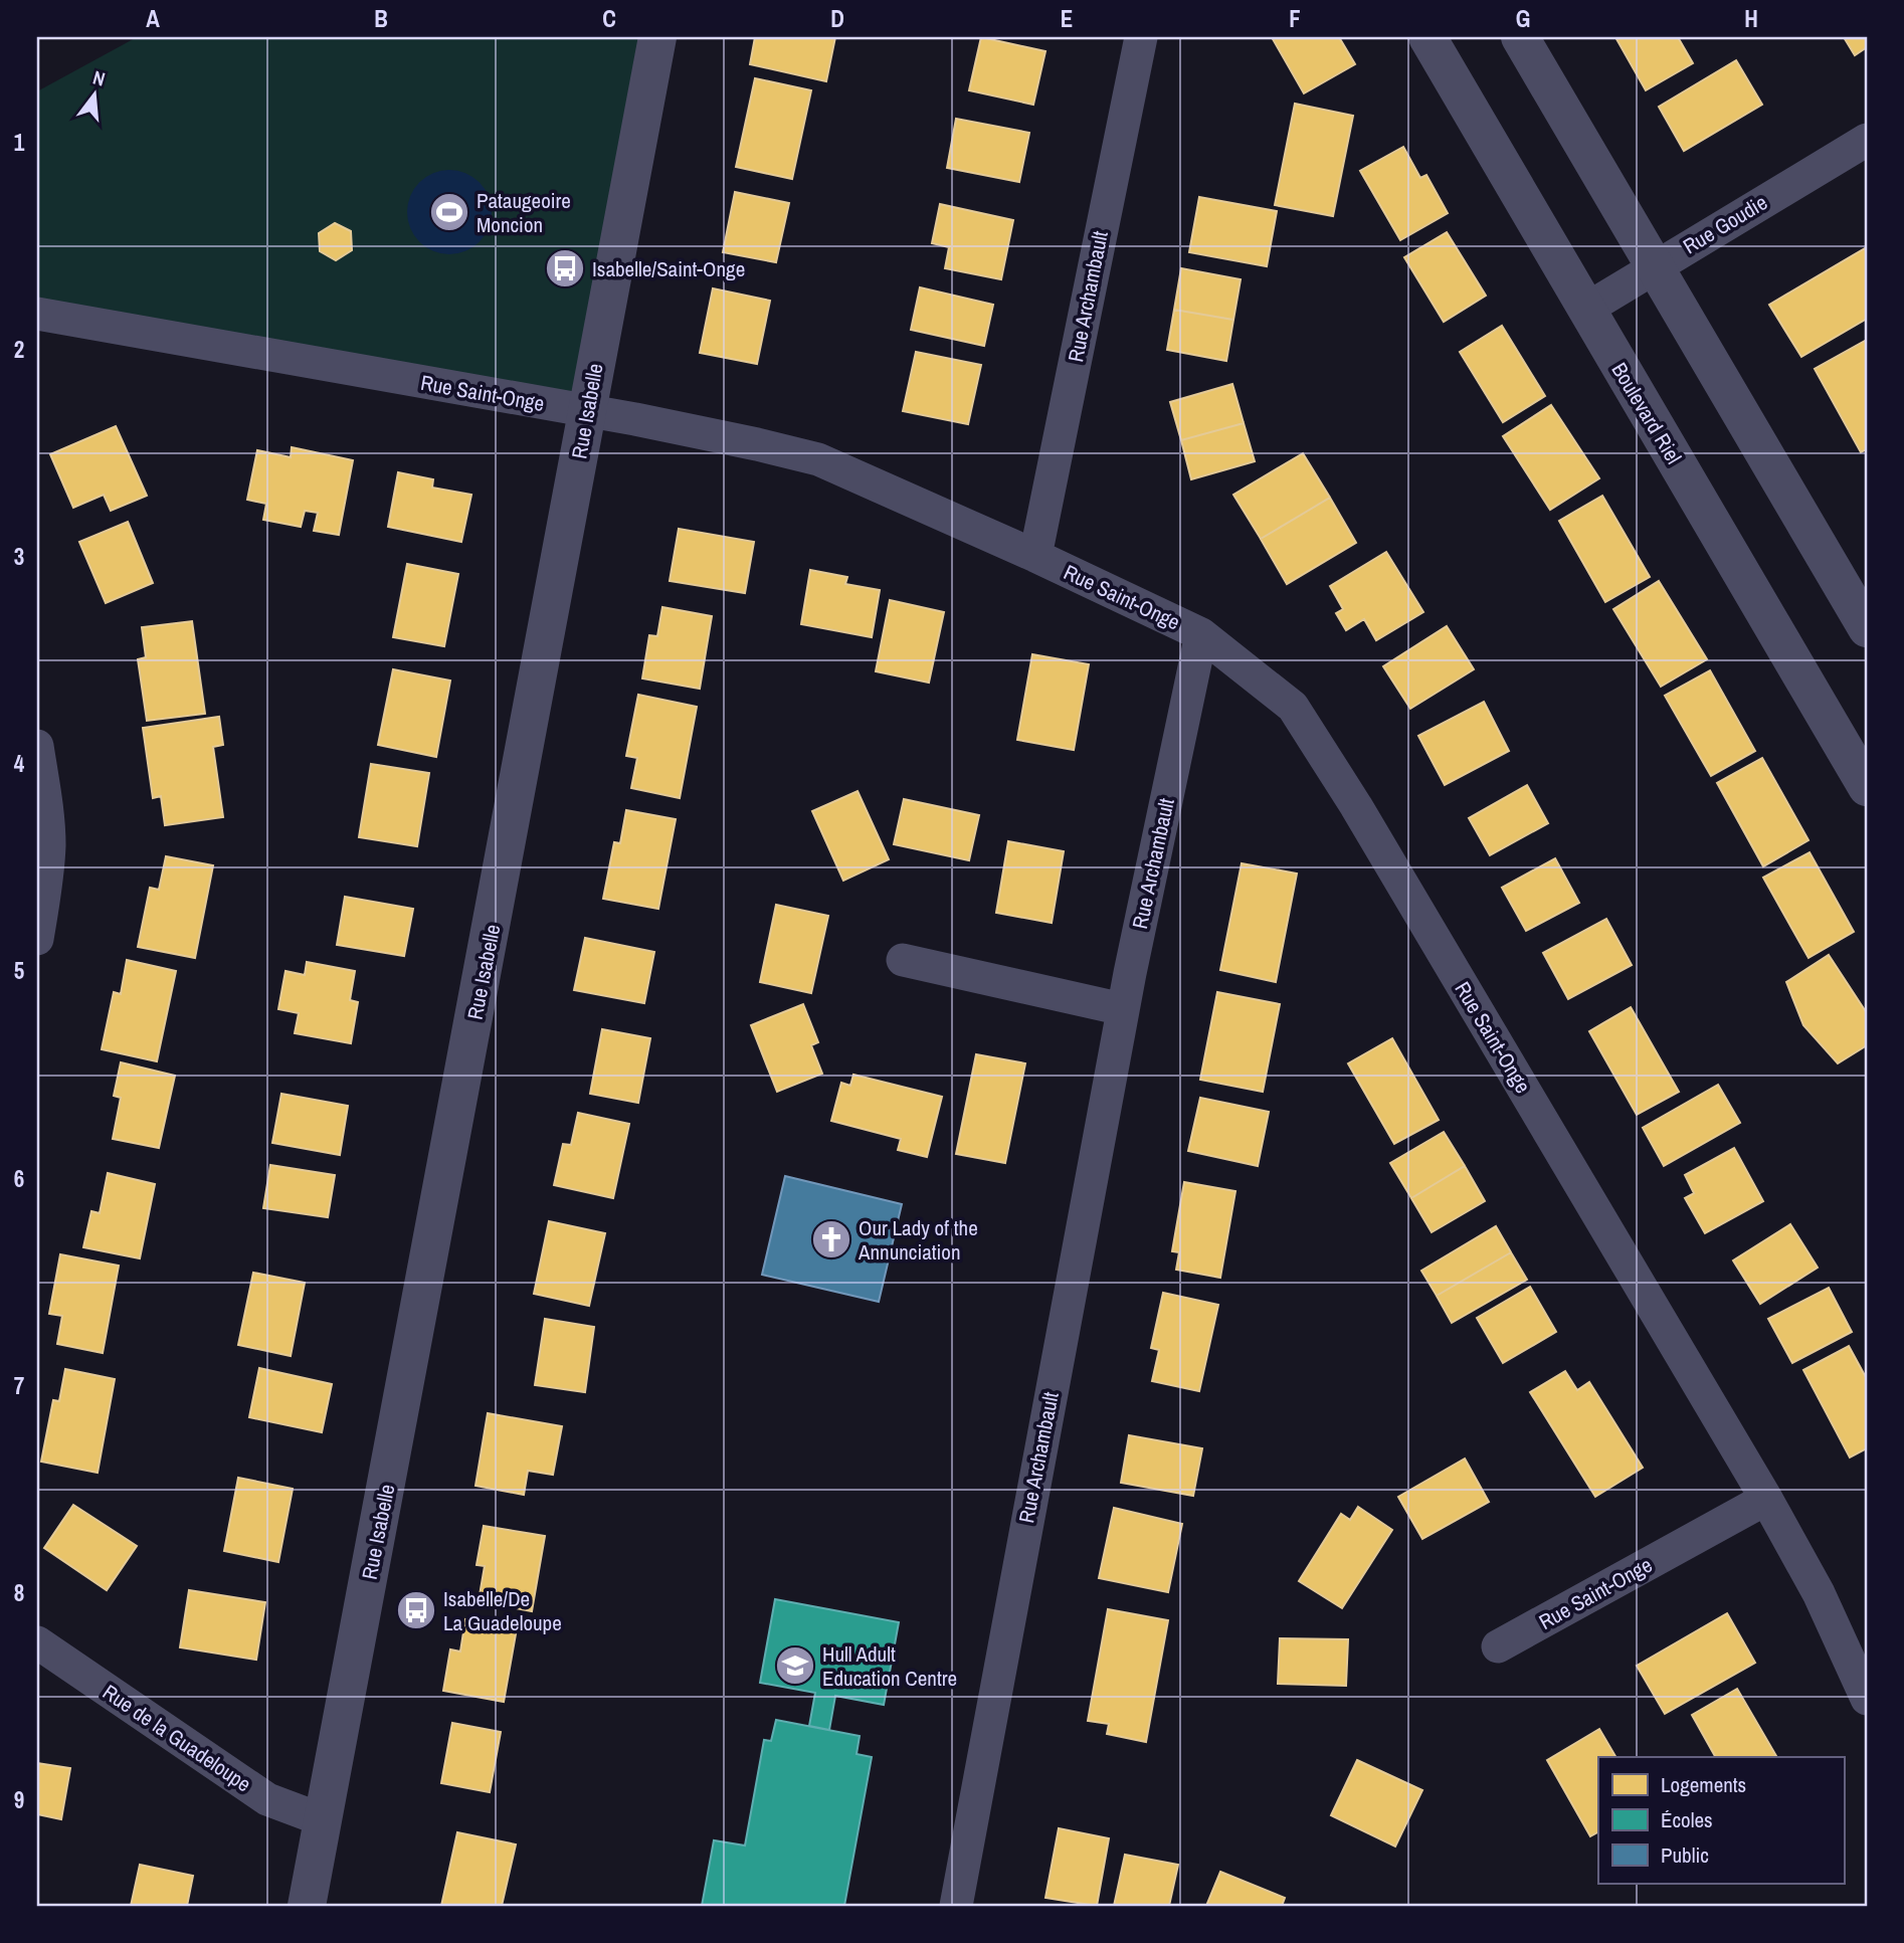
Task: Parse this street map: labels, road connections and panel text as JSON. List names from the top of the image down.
{
  "streets": {
    "street": [
      "Rue Goudie",
      "Rue Archambault",
      "Rue Saint-Onge",
      "Rue Isabelle",
      "Boulevard Riel",
      "Rue de la Guadeloupe"
    ]
  },
  "crossings": [
    ["Rue Goudie", "Boulevard Riel"],
    ["Rue Archambault", "Rue Saint-Onge"],
    ["Rue Saint-Onge", "Rue Isabelle"],
    ["Rue Isabelle", "Rue de la Guadeloupe"]
  ],
  "places": {
    "sports": ["Pataugeoire Moncion"],
    "bus stop": ["Isabelle/Saint-Onge", "Isabelle/De La Guadeloupe"],
    "church": ["Our Lady of the Annunciation"],
    "school or university": ["Hull Adult Education Centre"]
  },
  "legend": ["Logements", "Écoles", "Public"],
  "north": "top",
  "grid": {
    "columns": [
      "A",
      "B",
      "C",
      "D",
      "E",
      "F",
      "G",
      "H"
    ],
    "rows": [
      "1",
      "2",
      "3",
      "4",
      "5",
      "6",
      "7",
      "8",
      "9"
    ]
  }
}
